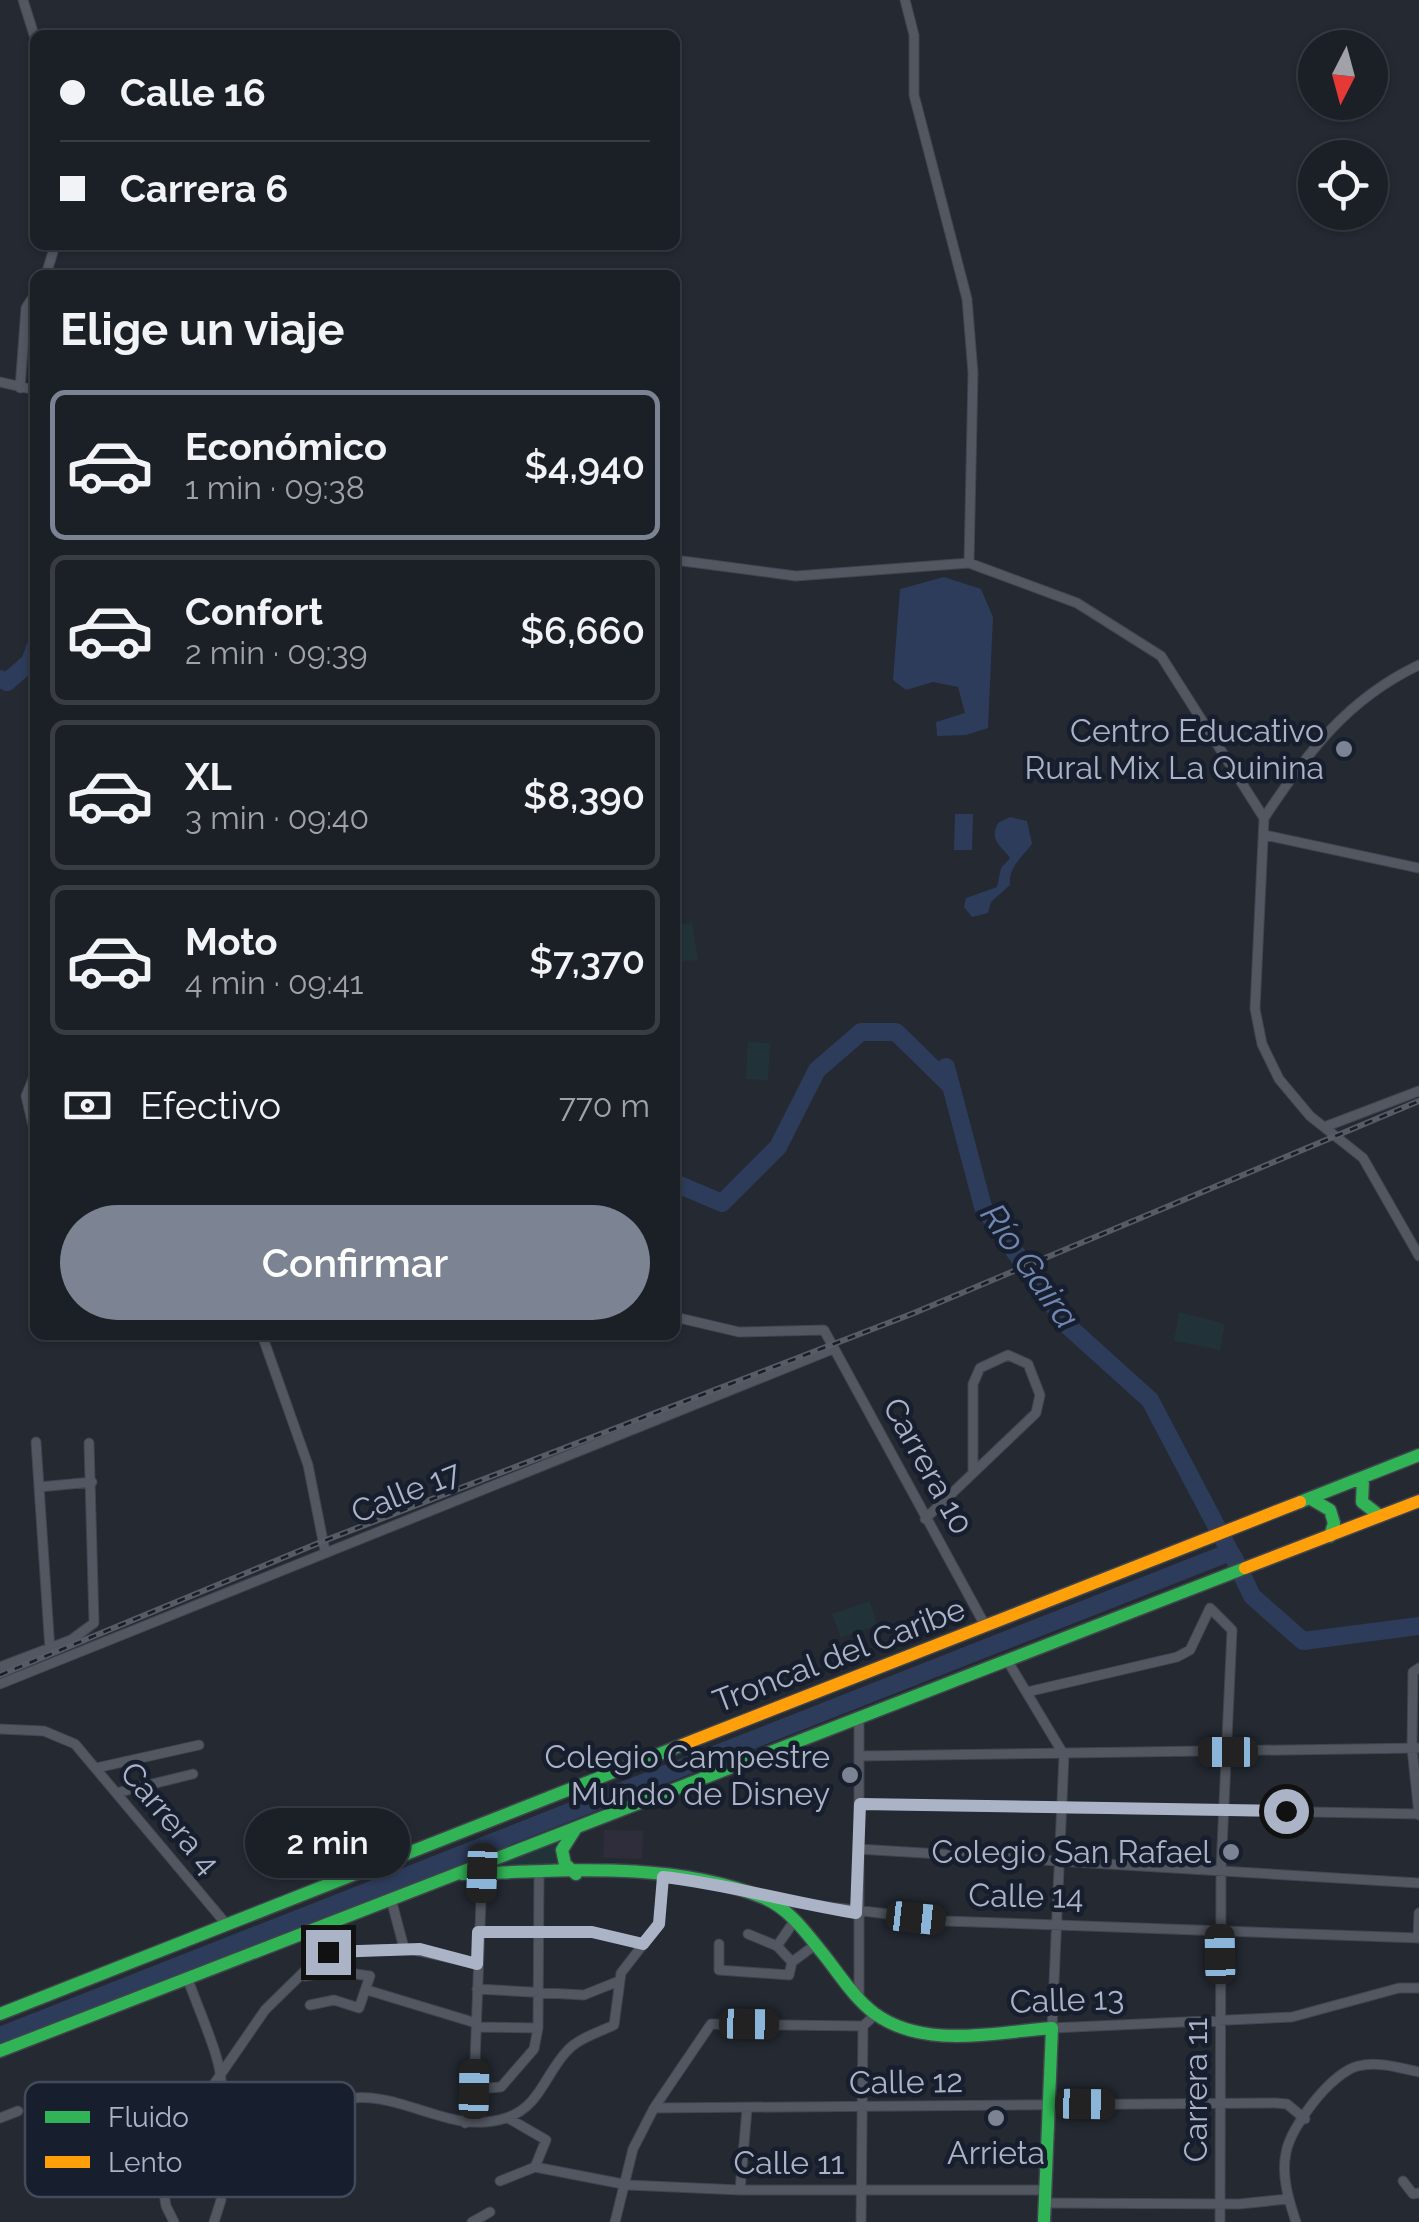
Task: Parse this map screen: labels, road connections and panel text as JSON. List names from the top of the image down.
{
  "streets": {
    "main road": ["Troncal del Caribe", "Calle 14", "Calle 13"],
    "street": [
      "Carrera 10",
      "Calle 17",
      "Carrera 4",
      "Calle 12",
      "Carrera 11",
      "Calle 11"
    ]
  },
  "crossings": [
    ["Carrera 10", "Calle 17"],
    ["Carrera 10", "Troncal del Caribe"],
    ["Troncal del Caribe", "Carrera 4"],
    ["Troncal del Caribe", "Calle 14"],
    ["Calle 14", "Calle 13"],
    ["Calle 14", "Carrera 11"],
    ["Calle 13", "Carrera 11"],
    ["Calle 12", "Carrera 11"],
    ["Carrera 11", "Calle 11"]
  ],
  "water": ["Río Gaira"],
  "places": [
    "Centro Educativo Rural Mix La Quinina",
    "Colegio Campestre Mundo de Disney",
    "Colegio San Rafael",
    "Arrieta"
  ],
  "legend": ["Fluido", "Lento"],
  "north": "bottom",
  "page": {
    "banner": ["Calle 16", "Carrera 6"],
    "heading": "Elige un viaje",
    "list": [
      {
        "name": "Económico",
        "note": "1 min · 09:38",
        "value": "$4,940"
      },
      {
        "name": "Confort",
        "note": "2 min · 09:39",
        "value": "$6,660"
      },
      {
        "name": "XL",
        "note": "3 min · 09:40",
        "value": "$8,390"
      },
      {
        "name": "Moto",
        "note": "4 min · 09:41",
        "value": "$7,370"
      }
    ],
    "pay": ["Efectivo", "770 m"],
    "buttons": "Confirmar",
    "bubble": "2 min"
  }
}
